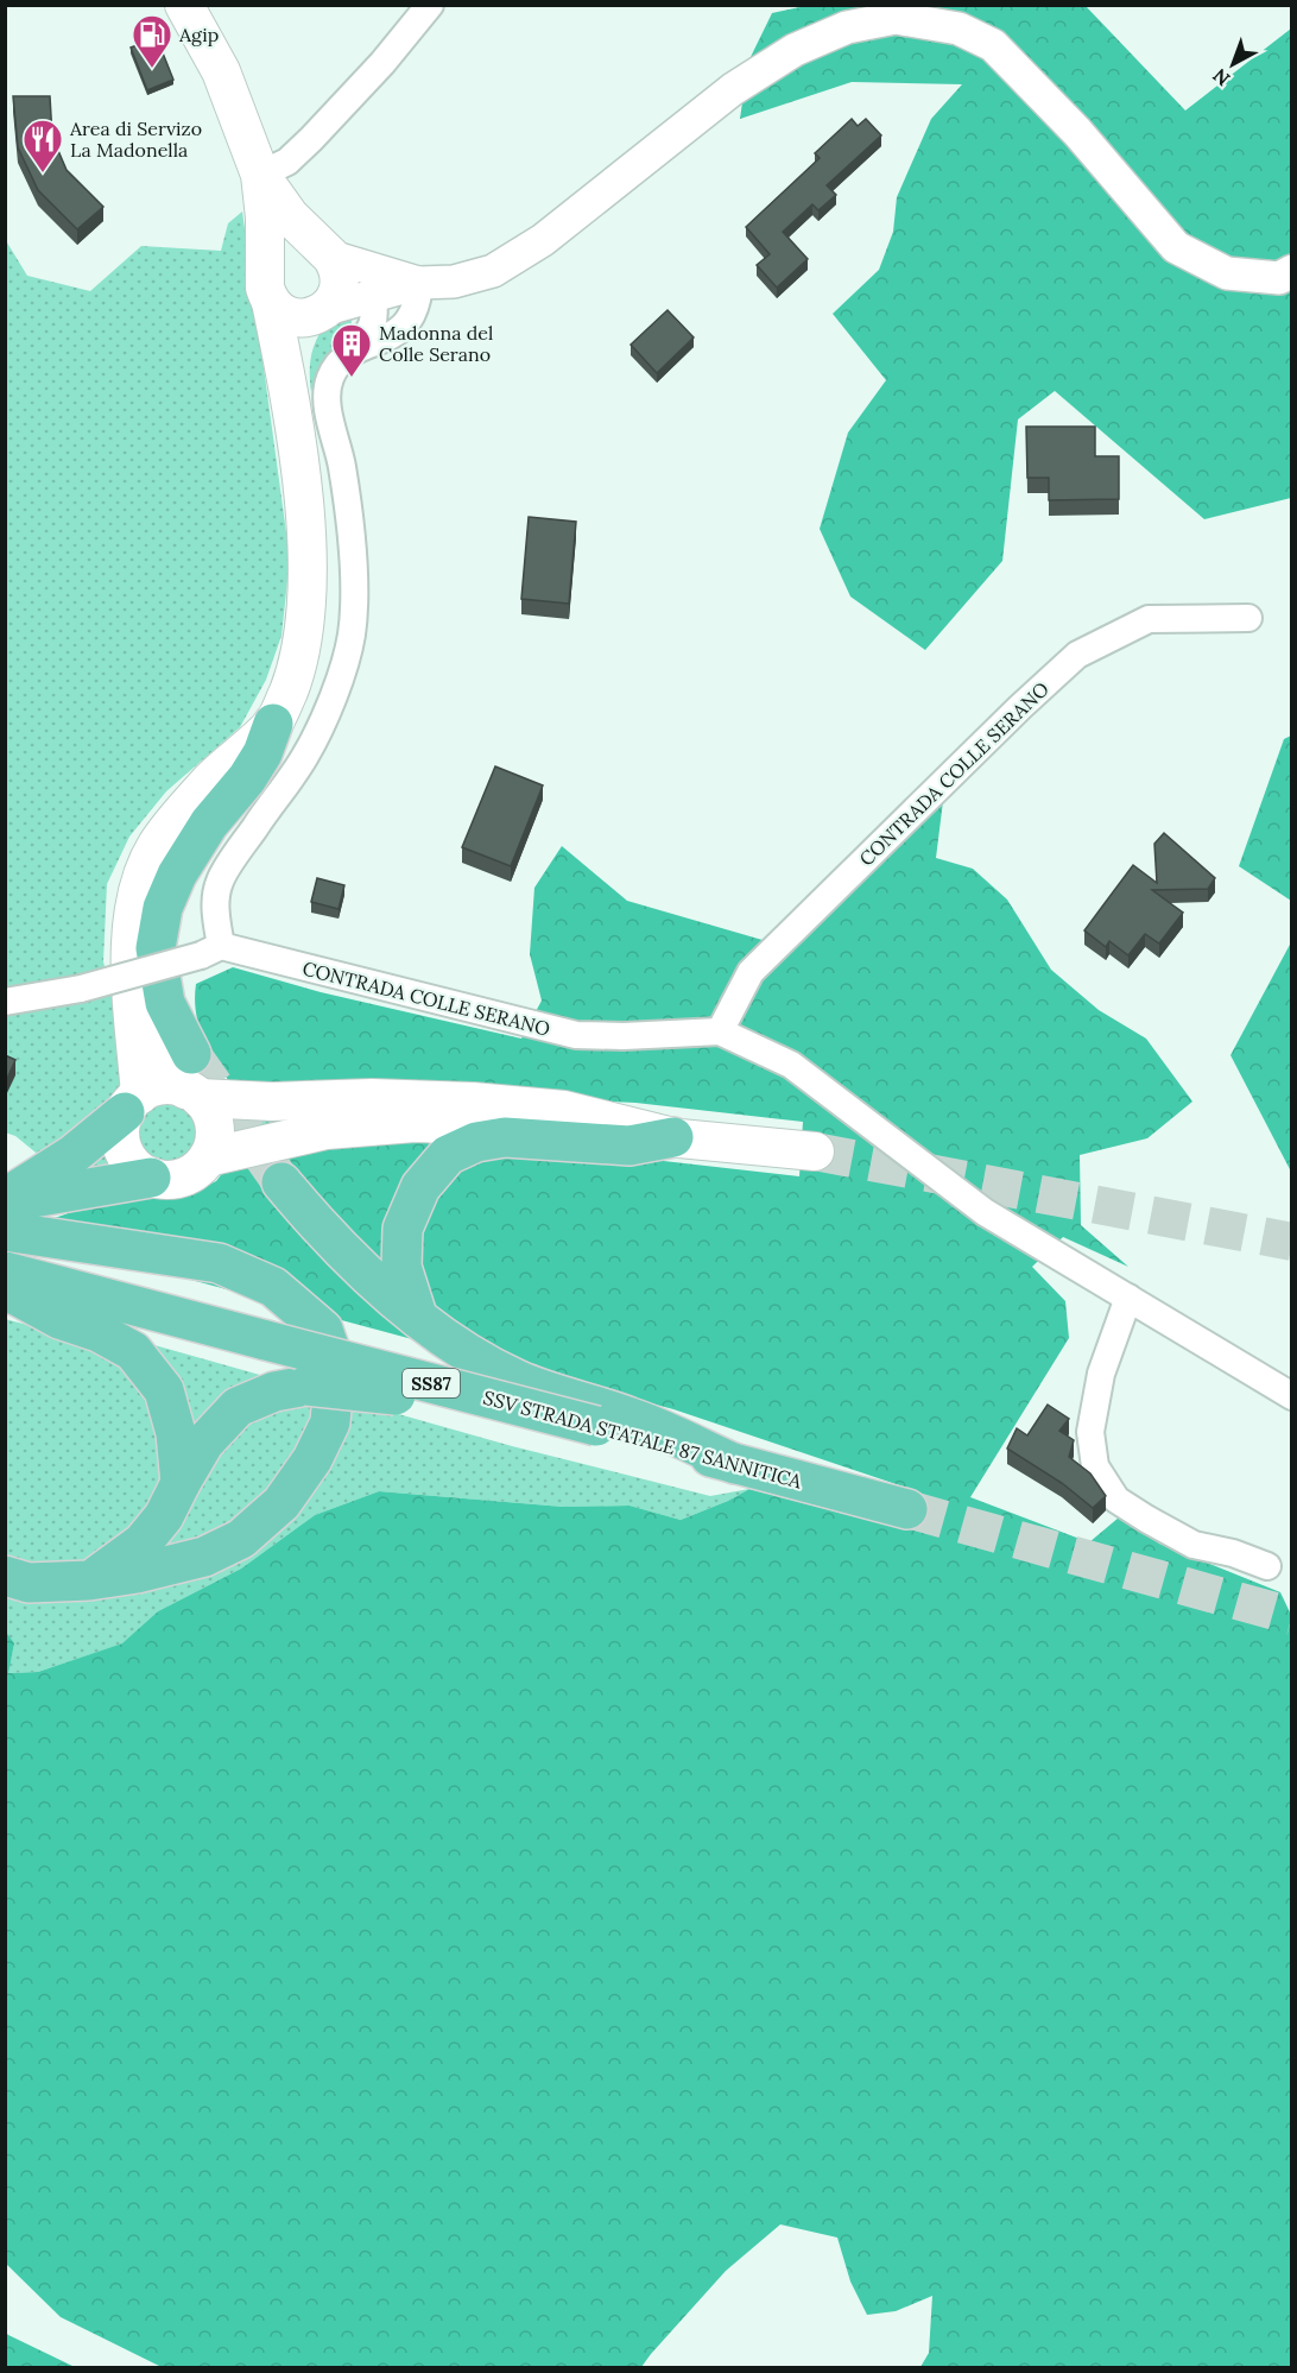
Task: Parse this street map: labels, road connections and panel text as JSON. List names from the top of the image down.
{
  "streets": {
    "main road": ["SS87", "SSV STRADA STATALE 87 SANNITICA"],
    "street": ["CONTRADA COLLE SERANO"]
  },
  "places": {
    "fuel station": ["Agip"],
    "restaurant": ["Area di Servizo La Madonella"],
    "building": ["Madonna del Colle Serano"]
  },
  "north": "bottom left"
}
